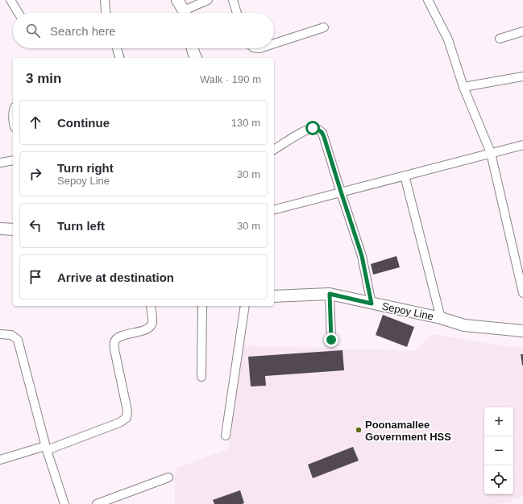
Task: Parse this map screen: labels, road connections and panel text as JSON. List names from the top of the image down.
{
  "streets": {
    "street": ["Sepoy Line"]
  },
  "places": ["Poonamallee Government HSS"],
  "page": {
    "search": "Search here",
    "heading": ["3 min", "Walk · 190 m"],
    "list": [
      ["Continue", "130 m"],
      ["Turn right", "Sepoy Line", "30 m"],
      ["Turn left", "30 m"],
      "Arrive at destination"
    ],
    "map_buttons": ["+", "−"]
  }
}
